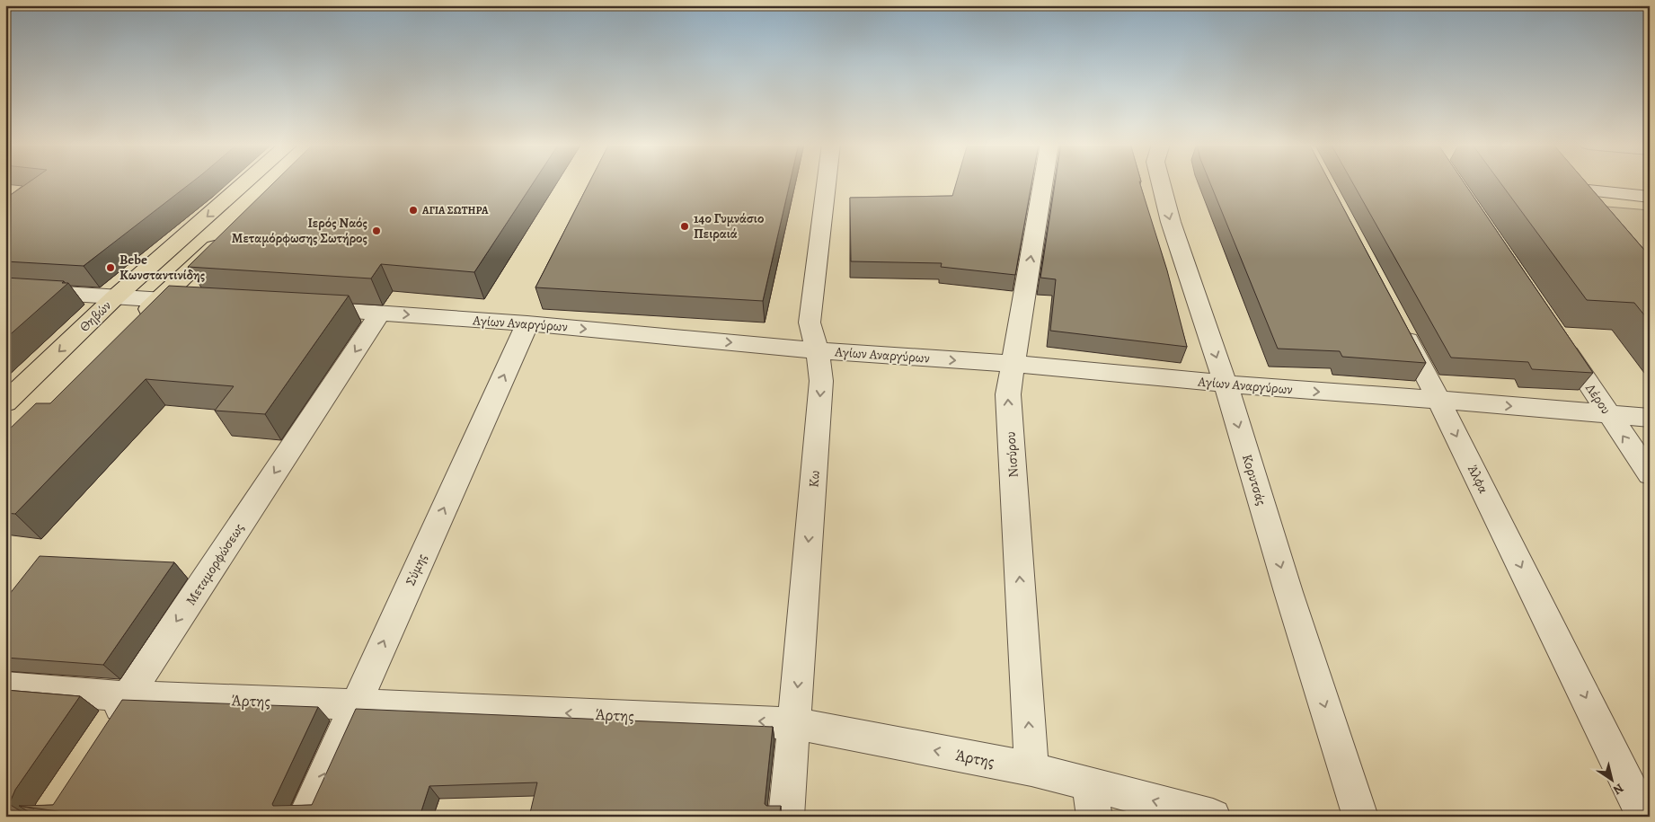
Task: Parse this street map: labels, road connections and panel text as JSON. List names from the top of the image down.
{
  "streets": {
    "main road": ["Θηβών"],
    "street": [
      "Αγίων Αναργύρων",
      "Λέρου",
      "Νισύρου",
      "Κω",
      "Άλφα",
      "Κορυτσάς",
      "Μεταμορφώσεως",
      "Σύμης",
      "Άρτης"
    ]
  },
  "crossings": [
    ["Αγίων Αναργύρων", "Λέρου"],
    ["Αγίων Αναργύρων", "Νισύρου"],
    ["Αγίων Αναργύρων", "Κω"],
    ["Αγίων Αναργύρων", "Άλφα"],
    ["Αγίων Αναργύρων", "Κορυτσάς"],
    ["Αγίων Αναργύρων", "Μεταμορφώσεως"],
    ["Αγίων Αναργύρων", "Σύμης"],
    ["Νισύρου", "Άρτης"],
    ["Κω", "Άρτης"],
    ["Μεταμορφώσεως", "Άρτης"],
    ["Σύμης", "Άρτης"]
  ],
  "one_way": [
    "Αγίων Αναργύρων",
    "Λέρου",
    "Νισύρου",
    "Κω",
    "Άλφα",
    "Κορυτσάς",
    "Μεταμορφώσεως",
    "Σύμης",
    "Άρτης"
  ],
  "places": [
    "ΑΓΙΑ ΣΩΤΗΡΑ",
    "14ο Γυμνάσιο Πειραιά",
    "Ιερός Ναός Μεταμόρφωσης Σωτήρος",
    "Bebe Κωνσταντινίδης"
  ],
  "north": "bottom right"
}
